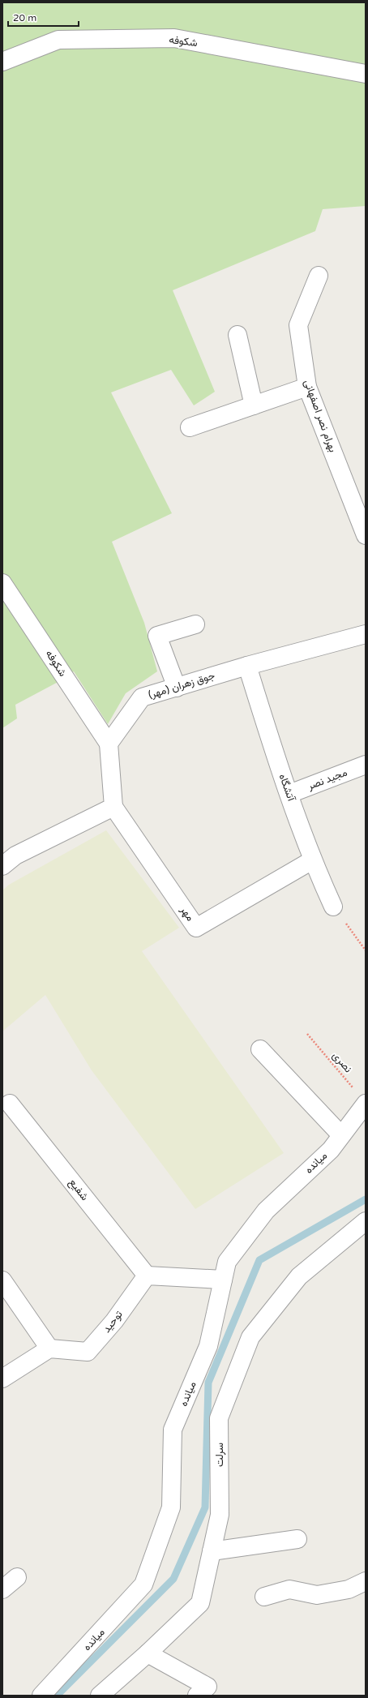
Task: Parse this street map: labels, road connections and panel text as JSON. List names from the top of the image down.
{
  "streets": {
    "street": [
      "شکوفه",
      "بهرام نصر اصفهانی",
      "جوق زهران (مهر)",
      "مجید نصر",
      "آتشگاه",
      "مهر",
      "میانده",
      "شفیع",
      "توحید",
      "سرلت"
    ],
    "path": ["نصری"]
  },
  "crossings": [
    ["شکوفه", "جوق زهران (مهر)"],
    ["جوق زهران (مهر)", "آتشگاه"],
    ["مجید نصر", "آتشگاه"],
    ["آتشگاه", "مهر"],
    ["نصری", "میانده"],
    ["شفیع", "توحید"]
  ],
  "scale_bar": "20 m"
}
